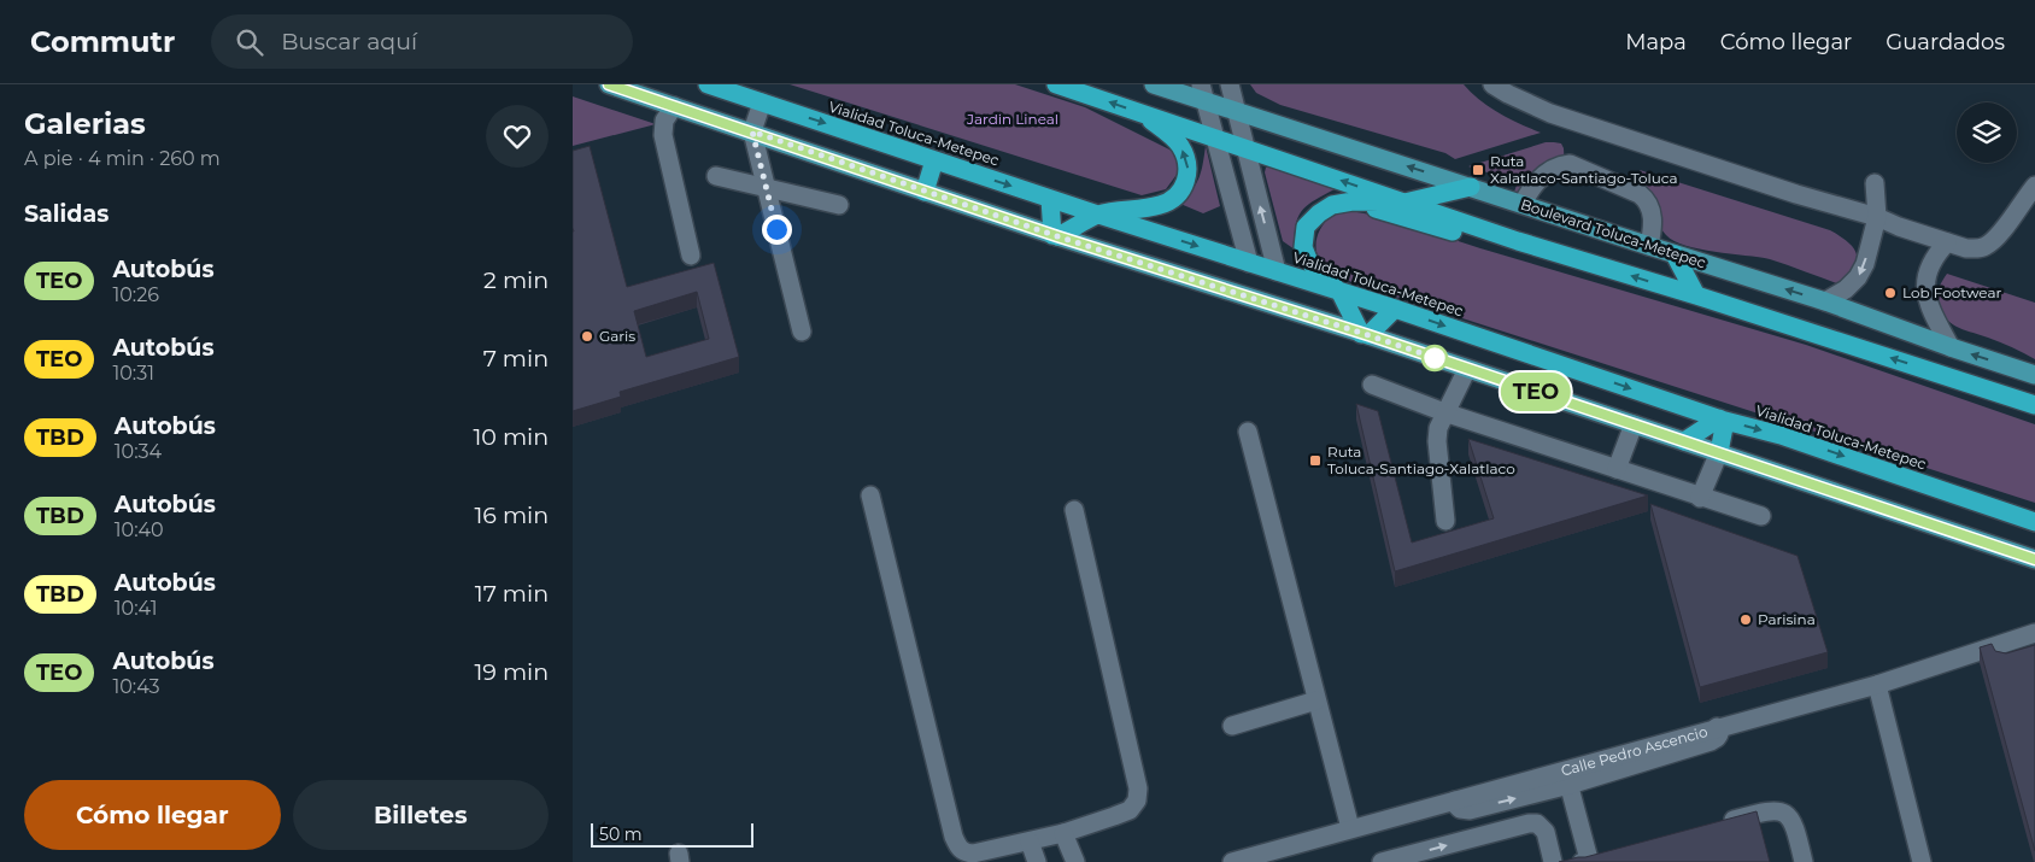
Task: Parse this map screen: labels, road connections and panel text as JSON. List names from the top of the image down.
{
  "streets": {
    "highway": ["Vialidad Toluca-Metepec"],
    "main road": ["Boulevard Toluca-Metepec"],
    "street": ["Calle Pedro Ascencio"]
  },
  "one_way": ["Boulevard Toluca-Metepec"],
  "parks": ["Jardin Lineal"],
  "places": {
    "transit": ["Ruta Xalatlaco-Santiago-Toluca", "Ruta Toluca-Santiago-Xalatlaco"],
    "other": ["Lob Footwear", "Garis", "Parisina"]
  },
  "lines": ["bus line TEO"],
  "scale_bar": "50 m",
  "page": {
    "header": "Commutr",
    "search": "Buscar aquí",
    "nav": ["Mapa", "Cómo llegar", "Guardados"],
    "heading": [
      ["Galerias", "A pie · 4 min · 260 m"],
      "Salidas"
    ],
    "on_map": "TEO",
    "list": [
      {
        "mark": "TEO",
        "name": "Autobús",
        "note": "10:26",
        "value": "2 min"
      },
      {
        "mark": "TEO",
        "name": "Autobús",
        "note": "10:31",
        "value": "7 min"
      },
      {
        "mark": "TBD",
        "name": "Autobús",
        "note": "10:34",
        "value": "10 min"
      },
      {
        "mark": "TBD",
        "name": "Autobús",
        "note": "10:40",
        "value": "16 min"
      },
      {
        "mark": "TBD",
        "name": "Autobús",
        "note": "10:41",
        "value": "17 min"
      },
      {
        "mark": "TEO",
        "name": "Autobús",
        "note": "10:43",
        "value": "19 min"
      }
    ],
    "buttons": ["Cómo llegar", "Billetes"],
    "scale": "50 m"
  }
}
